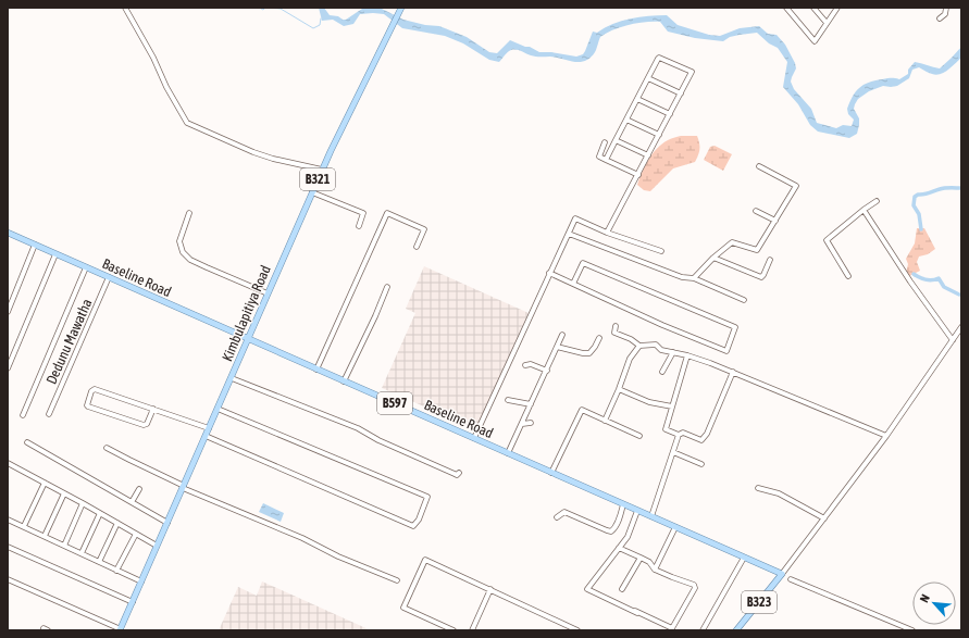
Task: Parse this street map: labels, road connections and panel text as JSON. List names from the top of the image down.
{
  "streets": {
    "main road": [
      "B321",
      "Baseline Road",
      "Kimbulapitiya Road",
      "B597",
      "B323"
    ],
    "street": ["Dedunu Mawatha"]
  },
  "crossings": [
    ["Baseline Road", "Kimbulapitiya Road"],
    ["Baseline Road", "Dedunu Mawatha"],
    ["Baseline Road", "B323"]
  ],
  "north": "top left"
}
